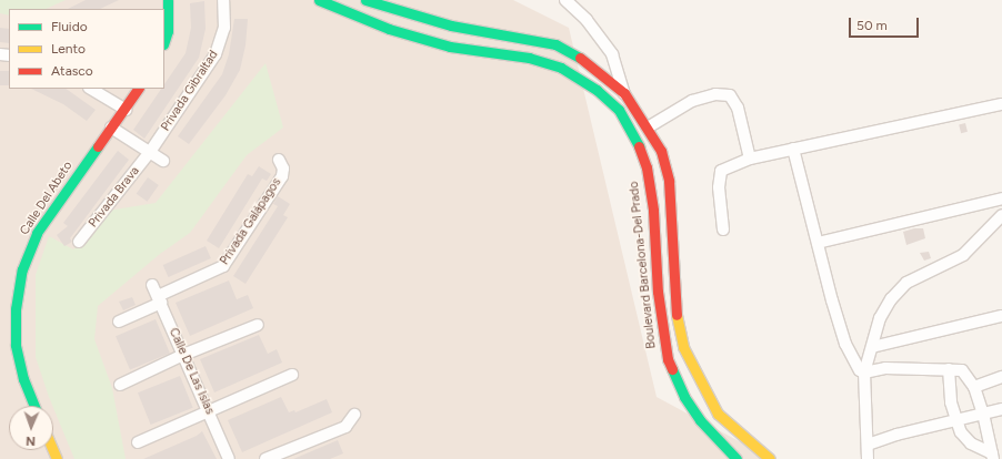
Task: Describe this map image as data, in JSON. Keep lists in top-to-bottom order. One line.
{"streets":{"main road":["Calle Del Abeto","Boulevard Barcelona-Del Prado"],"street":["Privada Gibraltad","Privada Brava","Privada Galápagos","Calle De Las Islas"]},"crossings":[["Privada Gibraltad","Privada Brava"],["Privada Galápagos","Calle De Las Islas"]],"legend":["Fluido","Lento","Atasco"],"scale_bar":"50 m","north":"bottom"}
